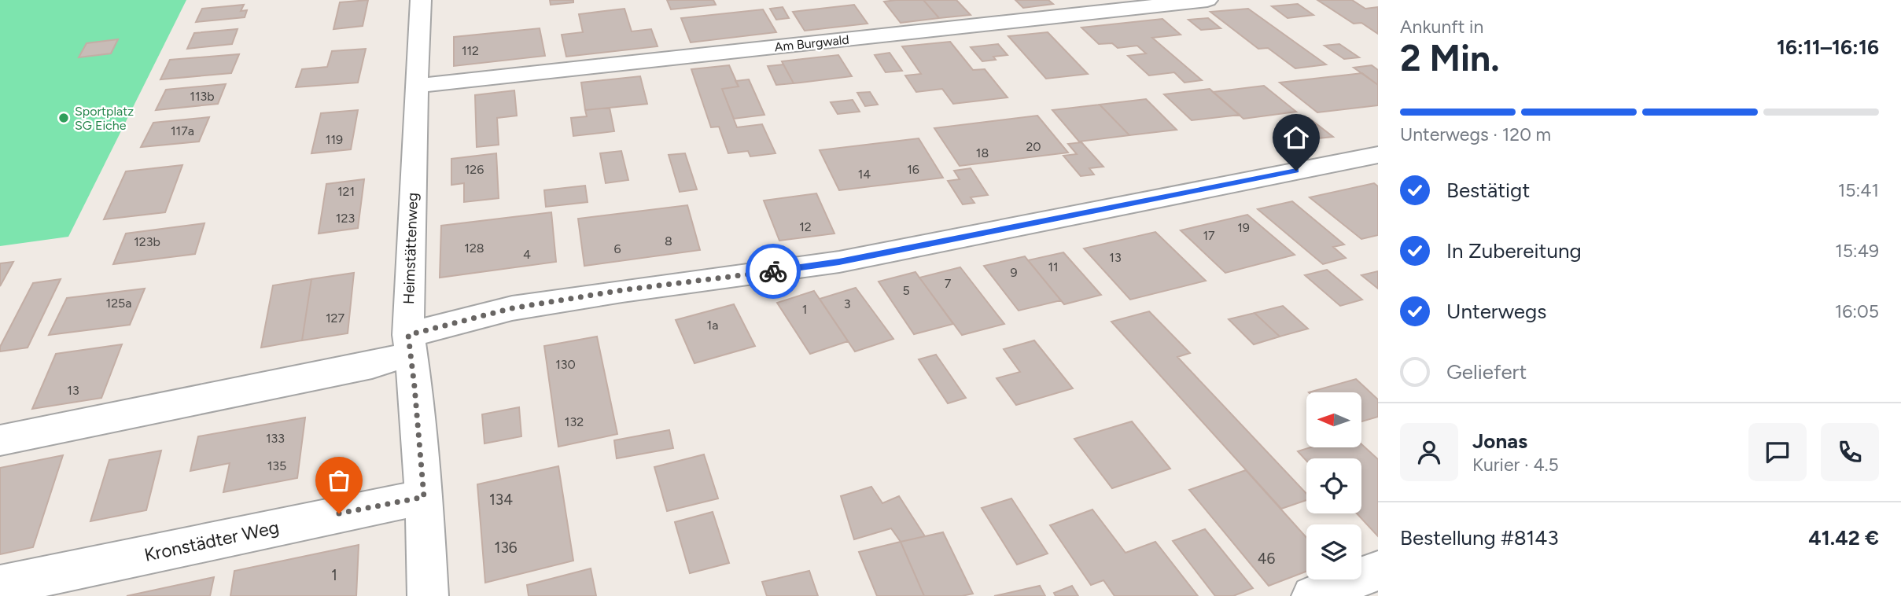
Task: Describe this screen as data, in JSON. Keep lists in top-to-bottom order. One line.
{"streets":{"street":["Am Burgwald","Heimstättenweg","Kronstädter Weg"]},"crossings":[["Am Burgwald","Heimstättenweg"],["Heimstättenweg","Kronstädter Weg"]],"places":["Sportplatz SG Eiche"],"house_numbers":["112","113b","117a","119","20","18","126","16","14","121","123","12","19","17","8","123b","128","6","4","13","11","9","7","5","125a","3","1","127","1a","130","13","132","133","135","134","136","46","1"],"north":"left","page":{"heading":["2 Min.","Ankunft in","16:11–16:16"],"panel":["Jonas","Kurier · 4.5","Bestellung #8143","41.42 €"],"bar":"Unterwegs · 120 m","list":[["Bestätigt","15:41"],["In Zubereitung","15:49"],["Unterwegs","16:05"],"Geliefert"]}}
